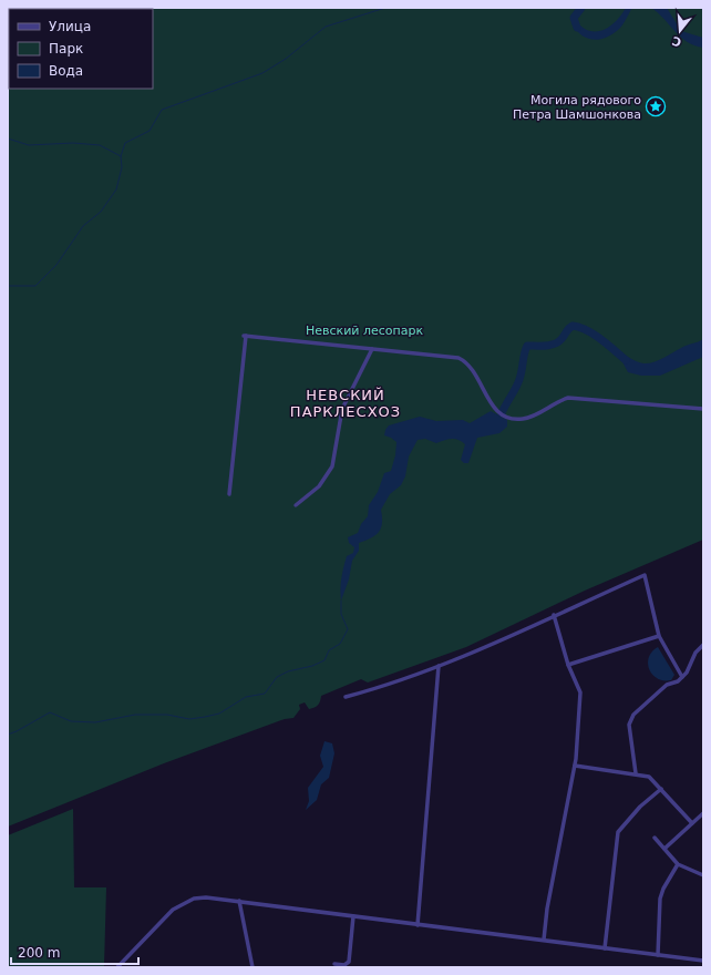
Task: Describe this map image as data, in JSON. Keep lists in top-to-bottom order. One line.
{"districts":["НЕВСКИЙ ПАРКЛЕСХОЗ"],"parks":["Невский лесопарк"],"places":{"place":["Могила рядового Петра Шамшонкова"]},"legend":["Улица","Парк","Вода"],"scale_bar":"200 m","north":"bottom"}
